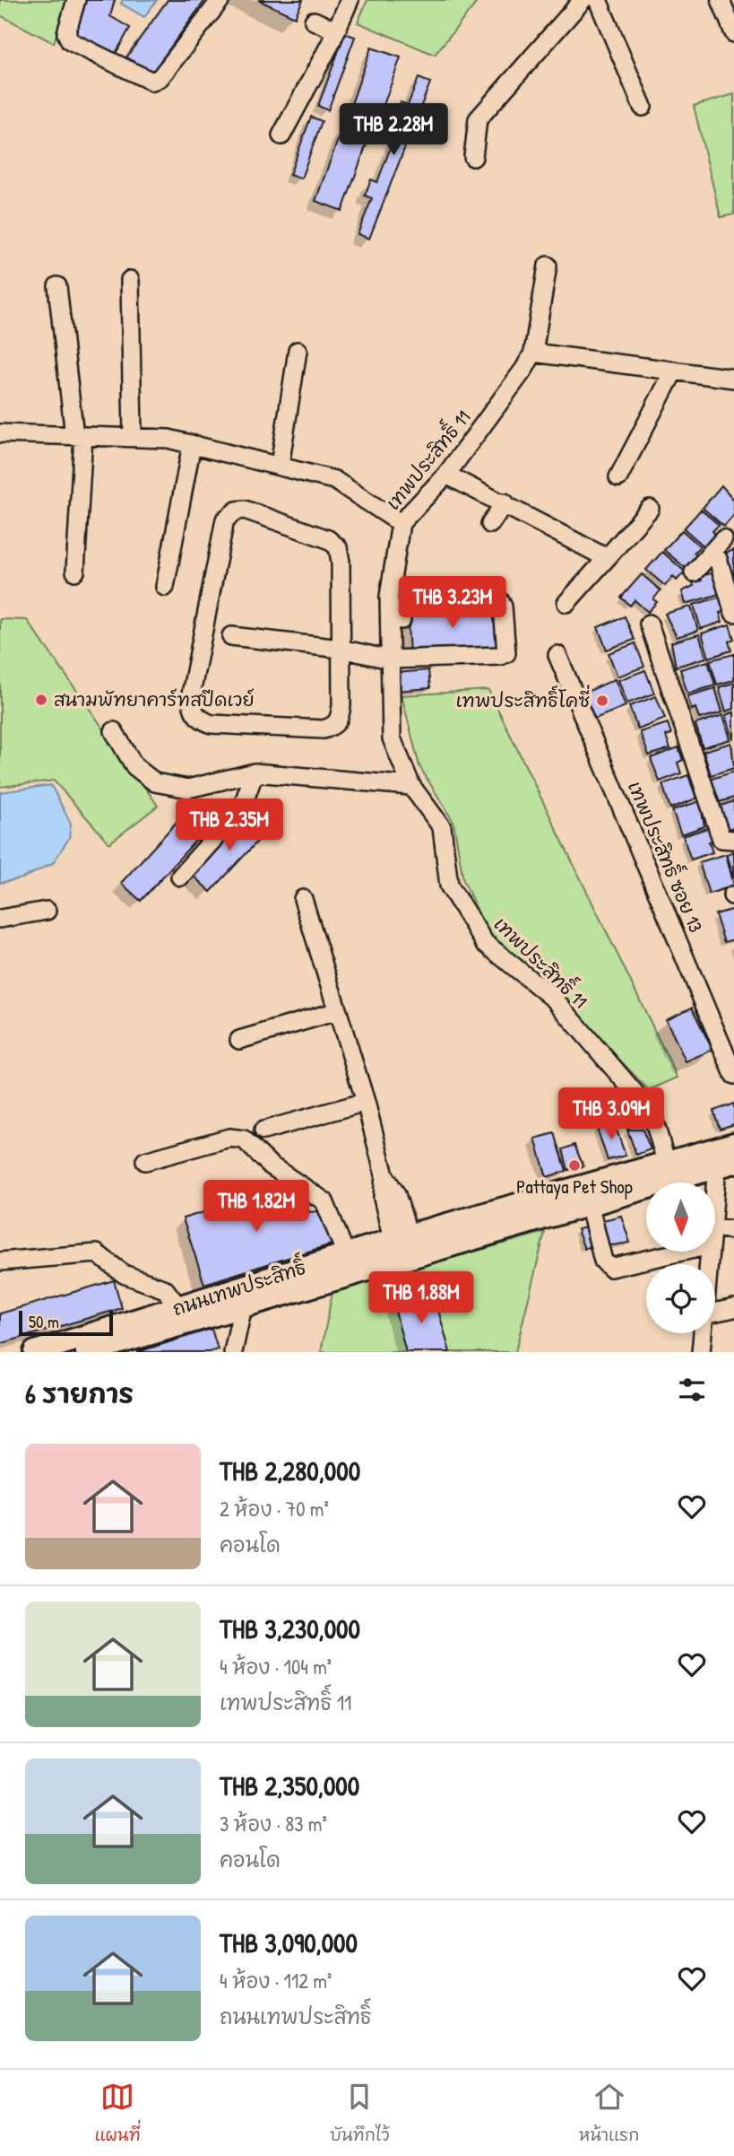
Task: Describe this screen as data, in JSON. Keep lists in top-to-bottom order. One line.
{"streets":{"main road":["ถนนเทพประสิทธิ์"],"street":["เทพประสิทธิ์ 11","เทพประสิทธิ์ ซอย 13"]},"crossings":[["เทพประสิทธิ์ 11","ถนนเทพประสิทธิ์"]],"places":["สนามพัทยาคาร์ทสปีดเวย์","เทพประสิทธิ์โคซี่","Pattaya Pet Shop"],"scale_bar":"50 m","north":"bottom","page":{"price":["THB 2.28M","THB 3.23M","THB 2.35M","THB 3.09M","THB 1.82M","THB 1.88M"],"scale":"50 m","heading":"6 รายการ","list":[{"name":"THB 2,280,000","note":"2 ห้อง · 70 m² · คอนโด"},{"name":"THB 3,230,000","note":"4 ห้อง · 104 m² · เทพประสิทธิ์ 11"},{"name":"THB 2,350,000","note":"3 ห้อง · 83 m² · คอนโด"},{"name":"THB 3,090,000","note":"4 ห้อง · 112 m² · ถนนเทพประสิทธิ์"}],"tabs":["แผนที่","บันทึกไว้","หน้าแรก"]}}
